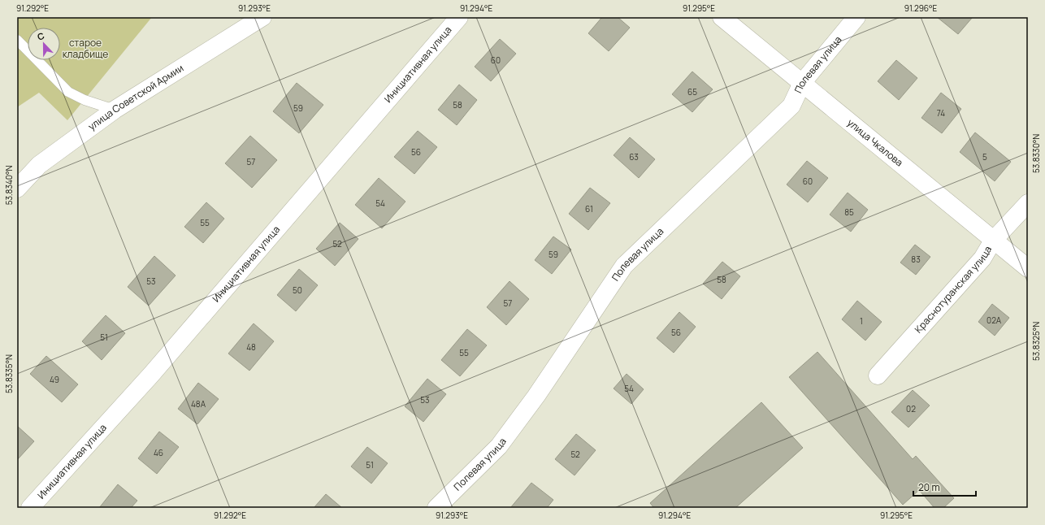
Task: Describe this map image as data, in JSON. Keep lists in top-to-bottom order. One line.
{"streets":{"street":["Инициативная улица","Полевая улица","улица Советской Армии","улица Чкалова","Краснотуранская улица"]},"crossings":[["Полевая улица","улица Чкалова"],["улица Чкалова","Краснотуранская улица"]],"parks":["старое кладбище"],"house_numbers":["60","65","58","59","74","56","63","5","57","60","54","61","85","55","52","59","83","58","53","50","57","02А","1","56","51","48","55","49","54","53","48А","02","46","52","51"],"scale_bar":"20 m","north":"top","coordinates":["91.292°E","91.293°E","91.294°E","91.295°E","91.296°E","53.8330°N","53.8340°N","53.8325°N","53.8335°N"]}
